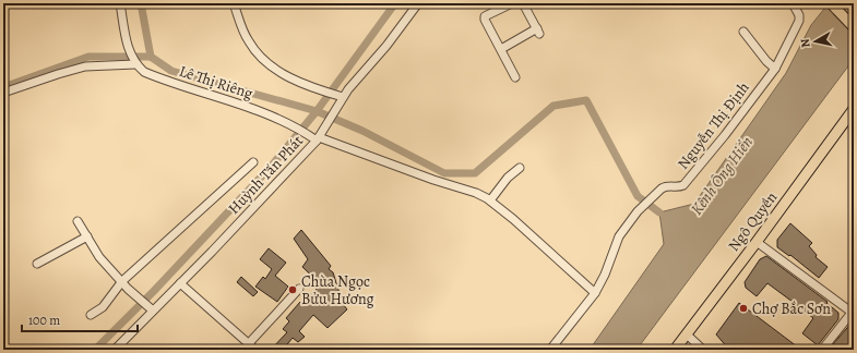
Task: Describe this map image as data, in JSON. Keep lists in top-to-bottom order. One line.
{"streets":{"main road":["Ngô Quyền"],"street":["Lê Thị Riêng","Nguyễn Thị Định","Huỳnh Tấn Phát"]},"crossings":[["Lê Thị Riêng","Nguyễn Thị Định"],["Lê Thị Riêng","Huỳnh Tấn Phát"]],"water":["Kênh Ông Hiển"],"places":["Chùa Ngọc Bửu Hương","Chợ Bắc Sơn"],"scale_bar":"100 m","north":"left"}
